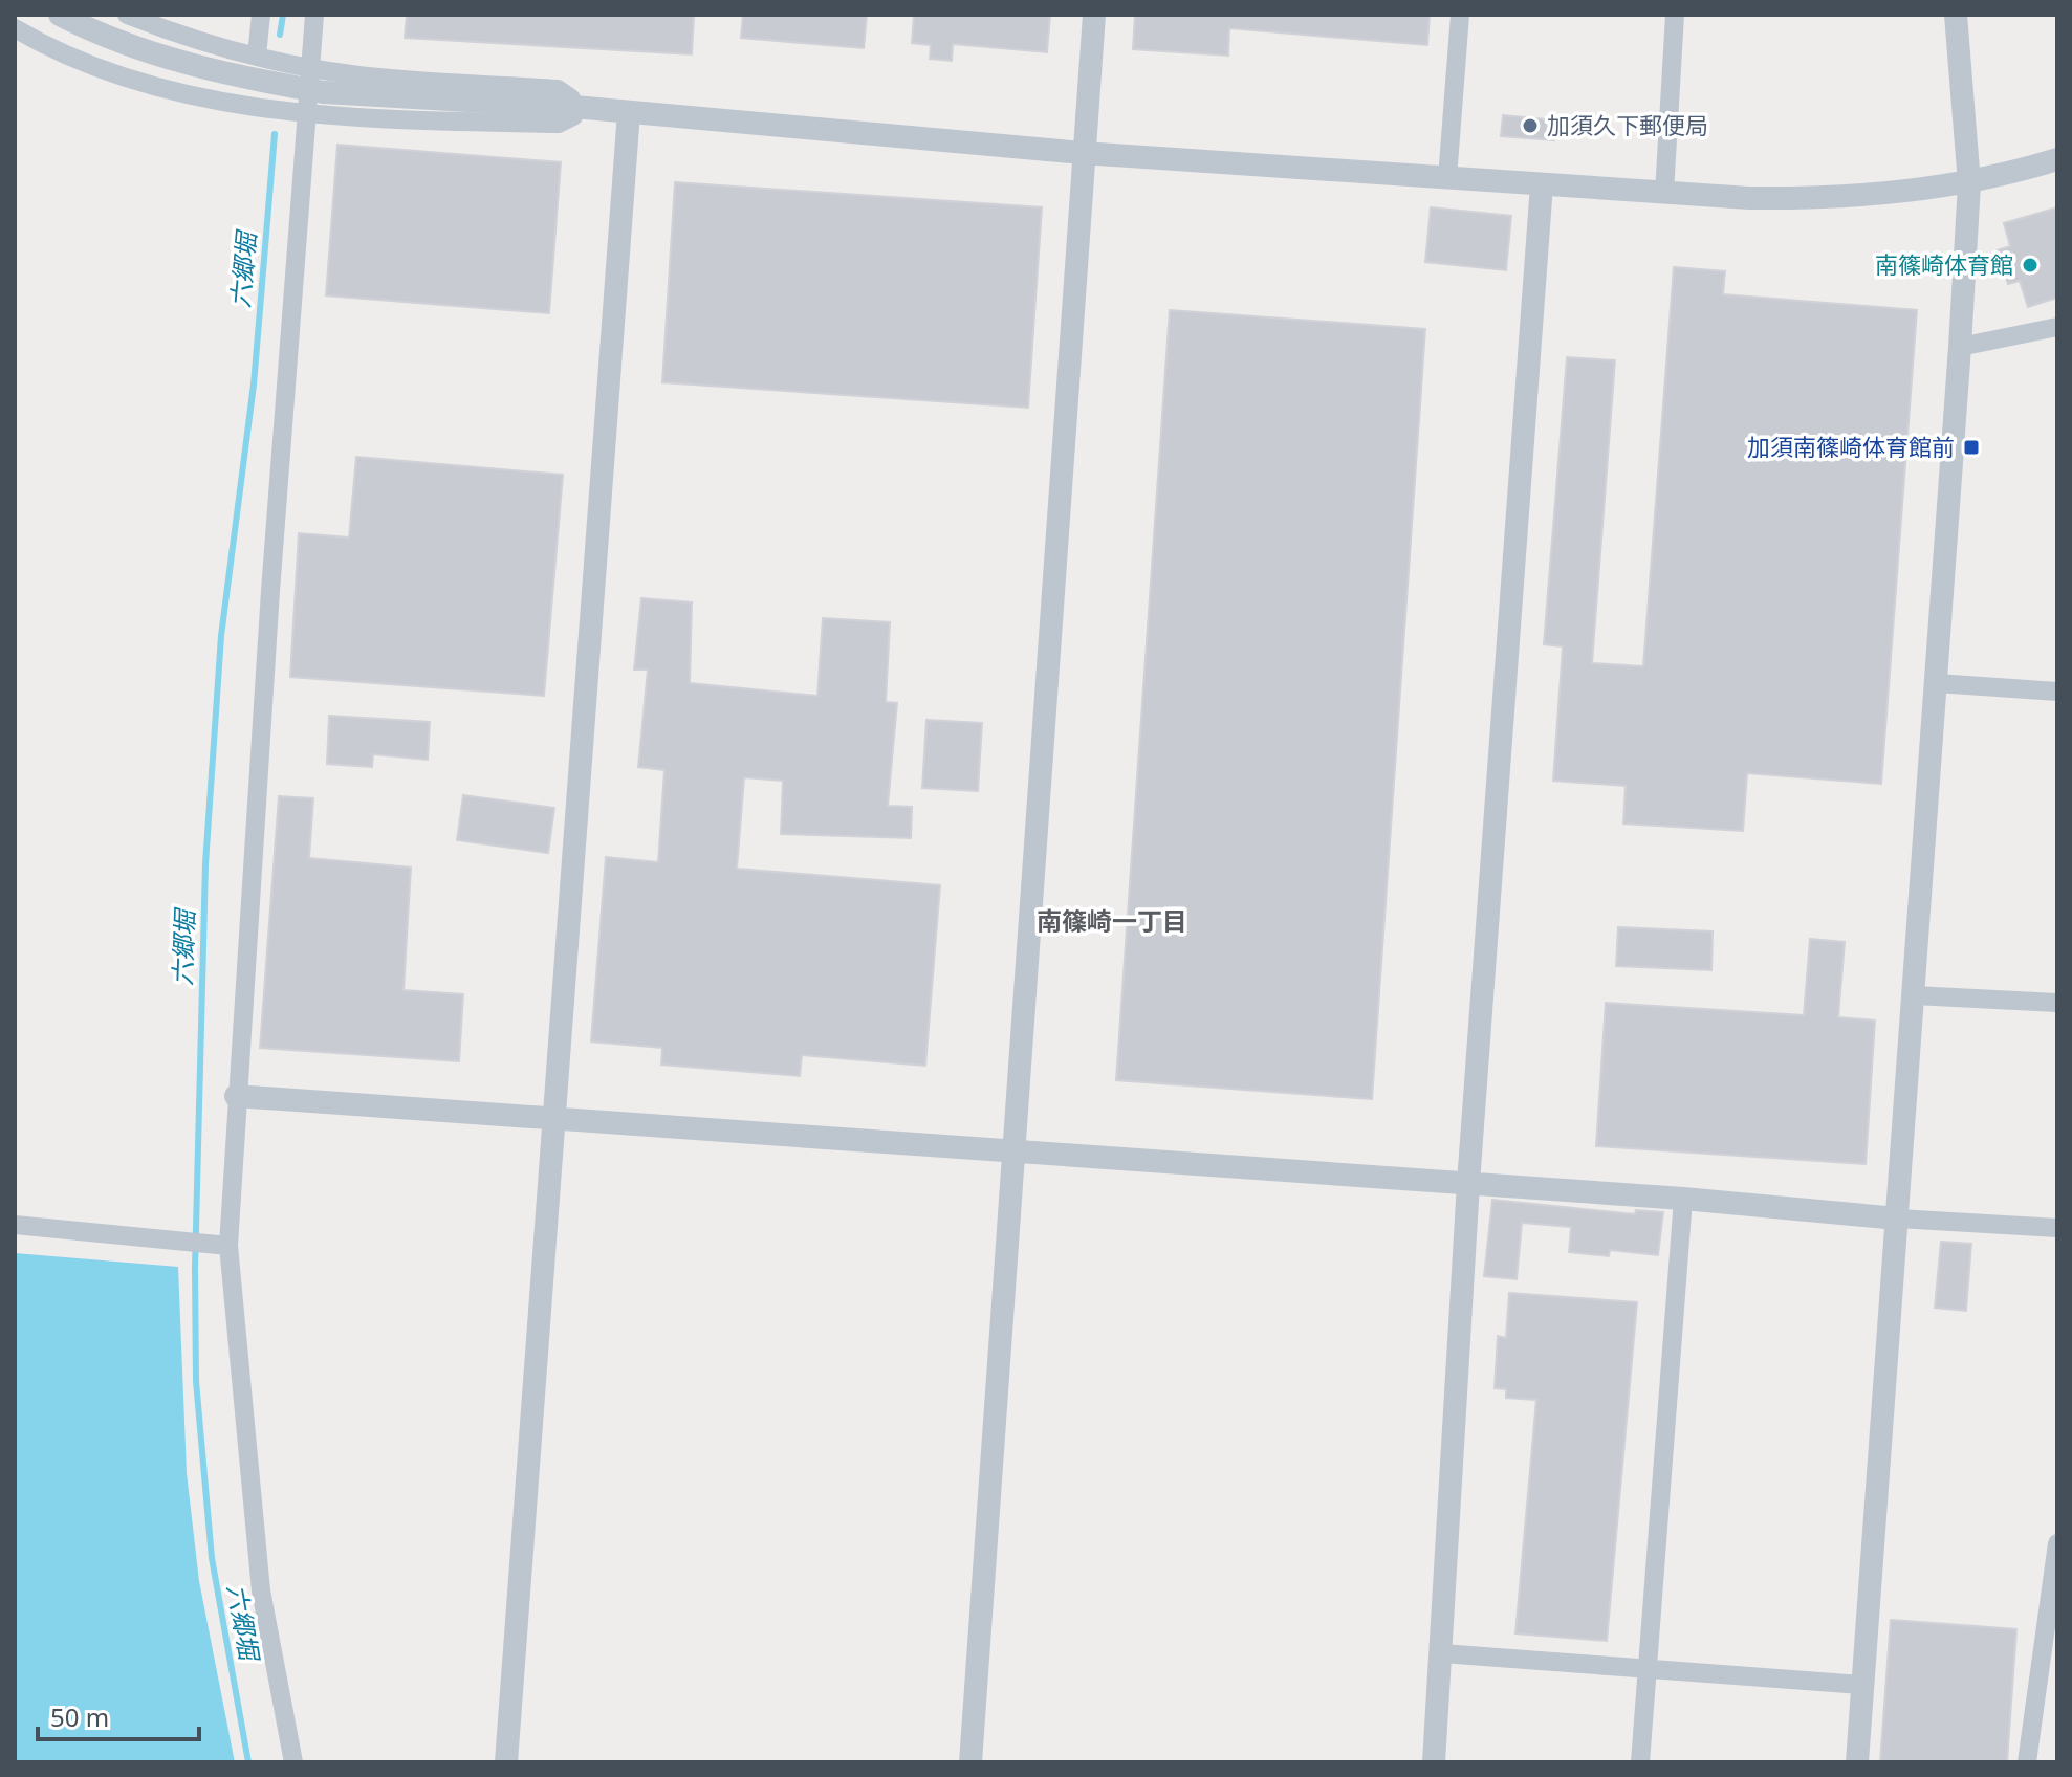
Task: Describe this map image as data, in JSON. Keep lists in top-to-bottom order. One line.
{"districts":["南篠崎一丁目"],"water":["六郷堀"],"places":{"other":["加須久下郵便局","南篠崎体育館"],"transit":["加須南篠崎体育館前"]},"scale_bar":"50 m"}
